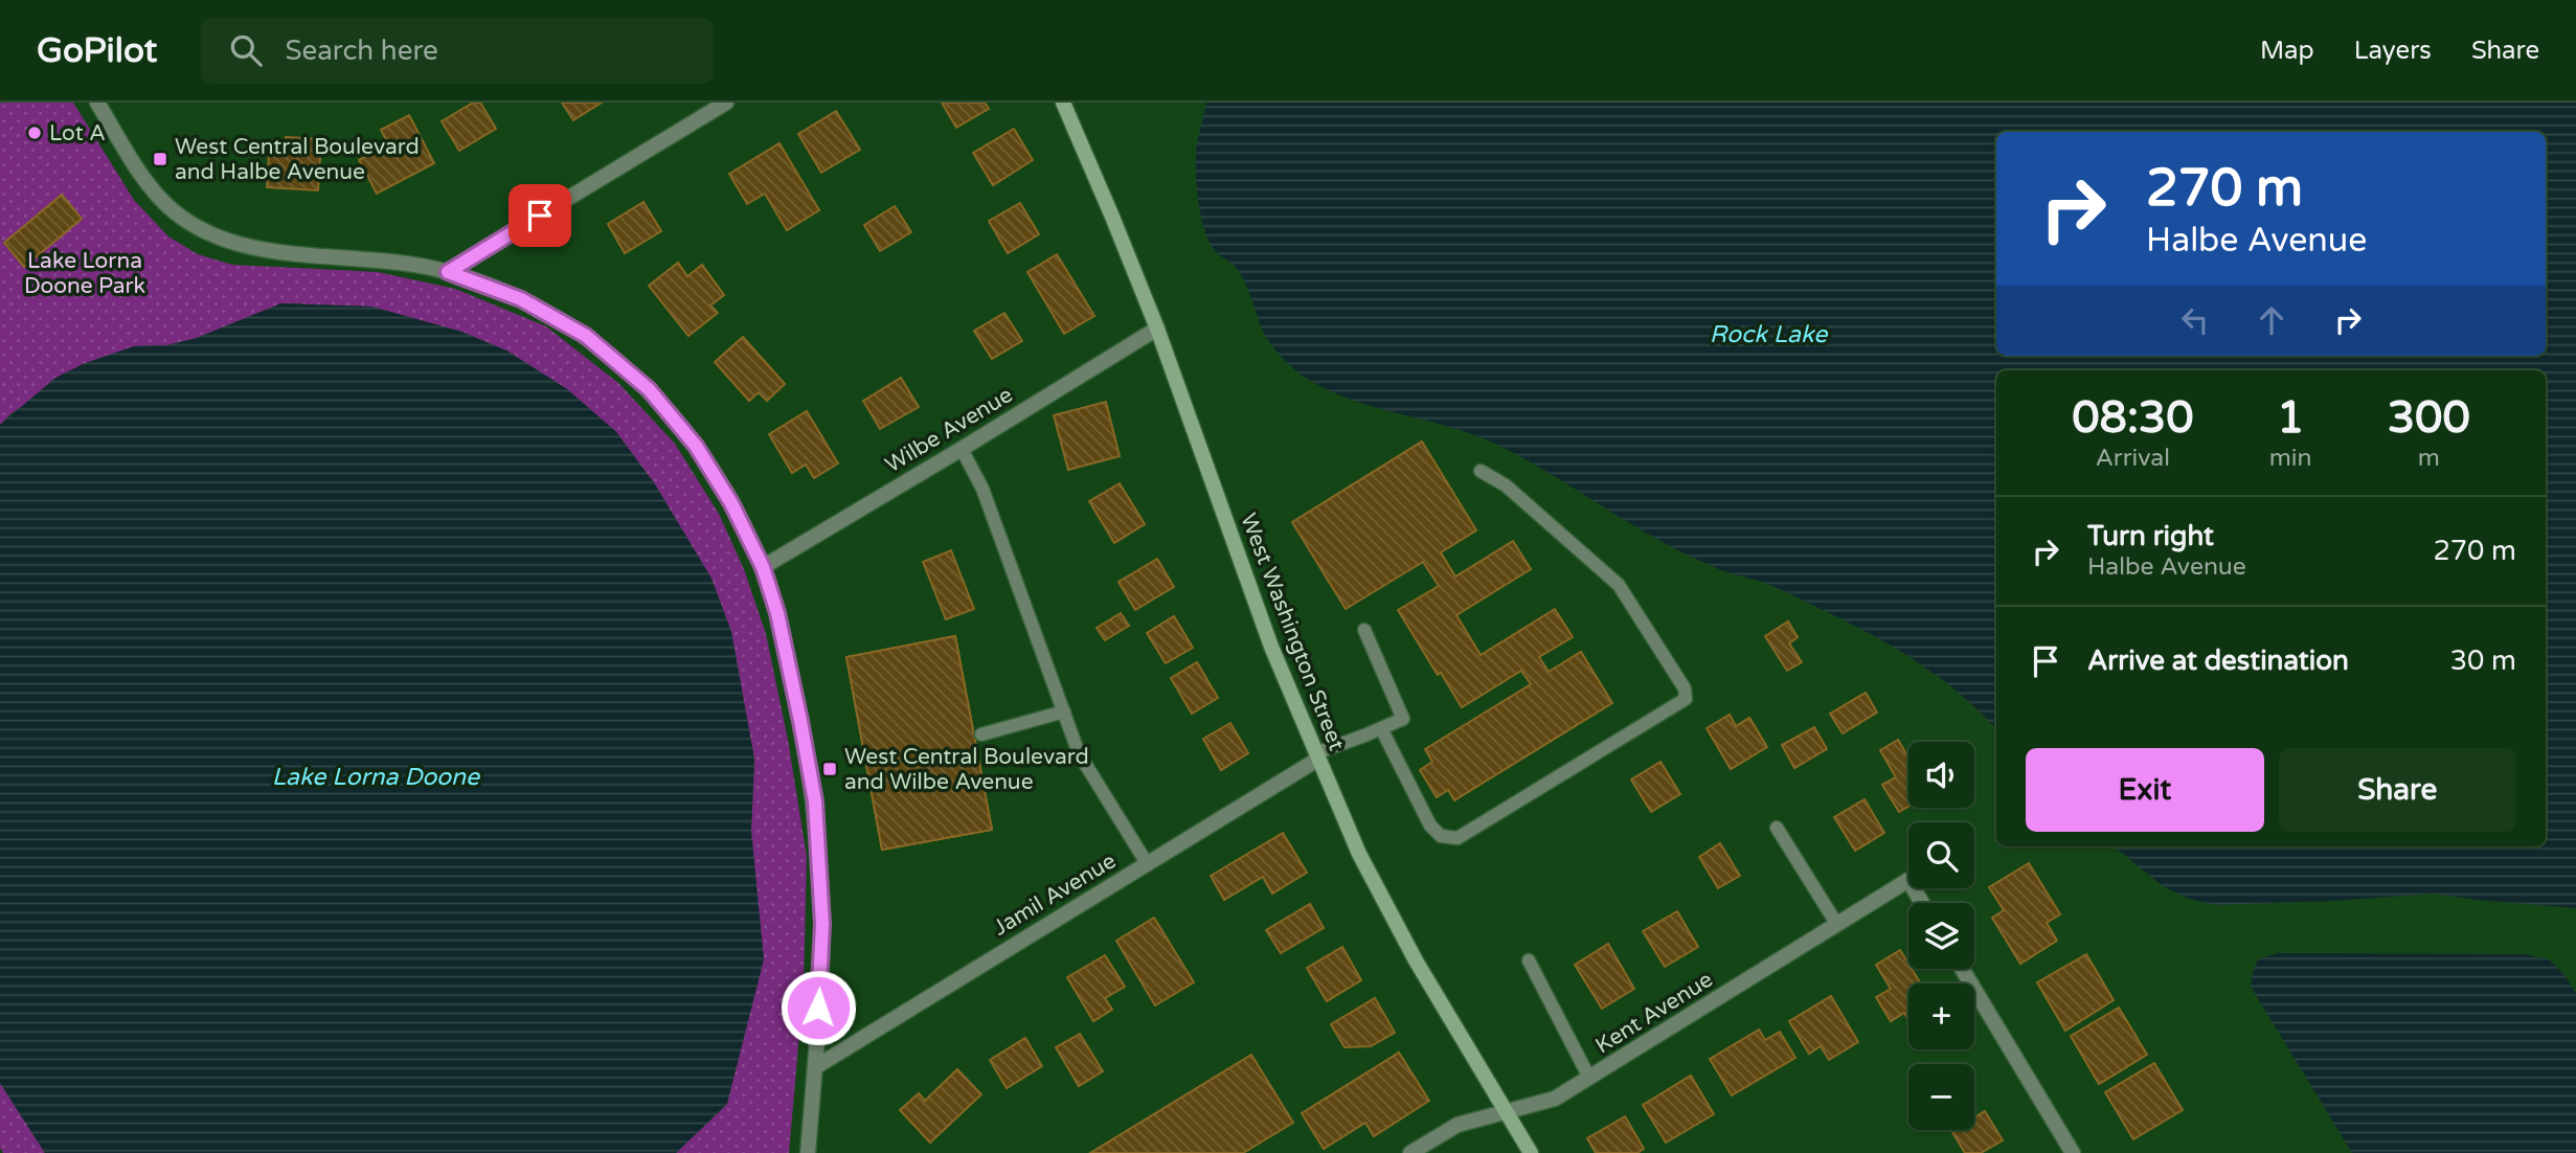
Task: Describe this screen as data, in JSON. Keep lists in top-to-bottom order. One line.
{"streets":{"main road":["West Washington Street"],"street":["Wilbe Avenue","Jamil Avenue","Kent Avenue"]},"crossings":[["Wilbe Avenue","West Washington Street"],["West Washington Street","Jamil Avenue"],["West Washington Street","Kent Avenue"]],"water":["Rock Lake","Lake Lorna Doone"],"parks":["Lake Lorna Doone Park"],"places":{"other":["Lot A"],"transit":["West Central Boulevard and Halbe Avenue","West Central Boulevard and Wilbe Avenue"]},"page":{"header":"GoPilot","search":"Search here","nav":["Map","Layers","Share"],"turn":["270 m","Halbe Avenue"],"eta":["08:30","Arrival","1","min","300","m"],"list":[{"name":"Turn right","note":"Halbe Avenue","value":"270 m"},{"name":"Arrive at destination","value":"30 m"}],"buttons":["Exit","Share"],"map_buttons":["+","−"]}}
